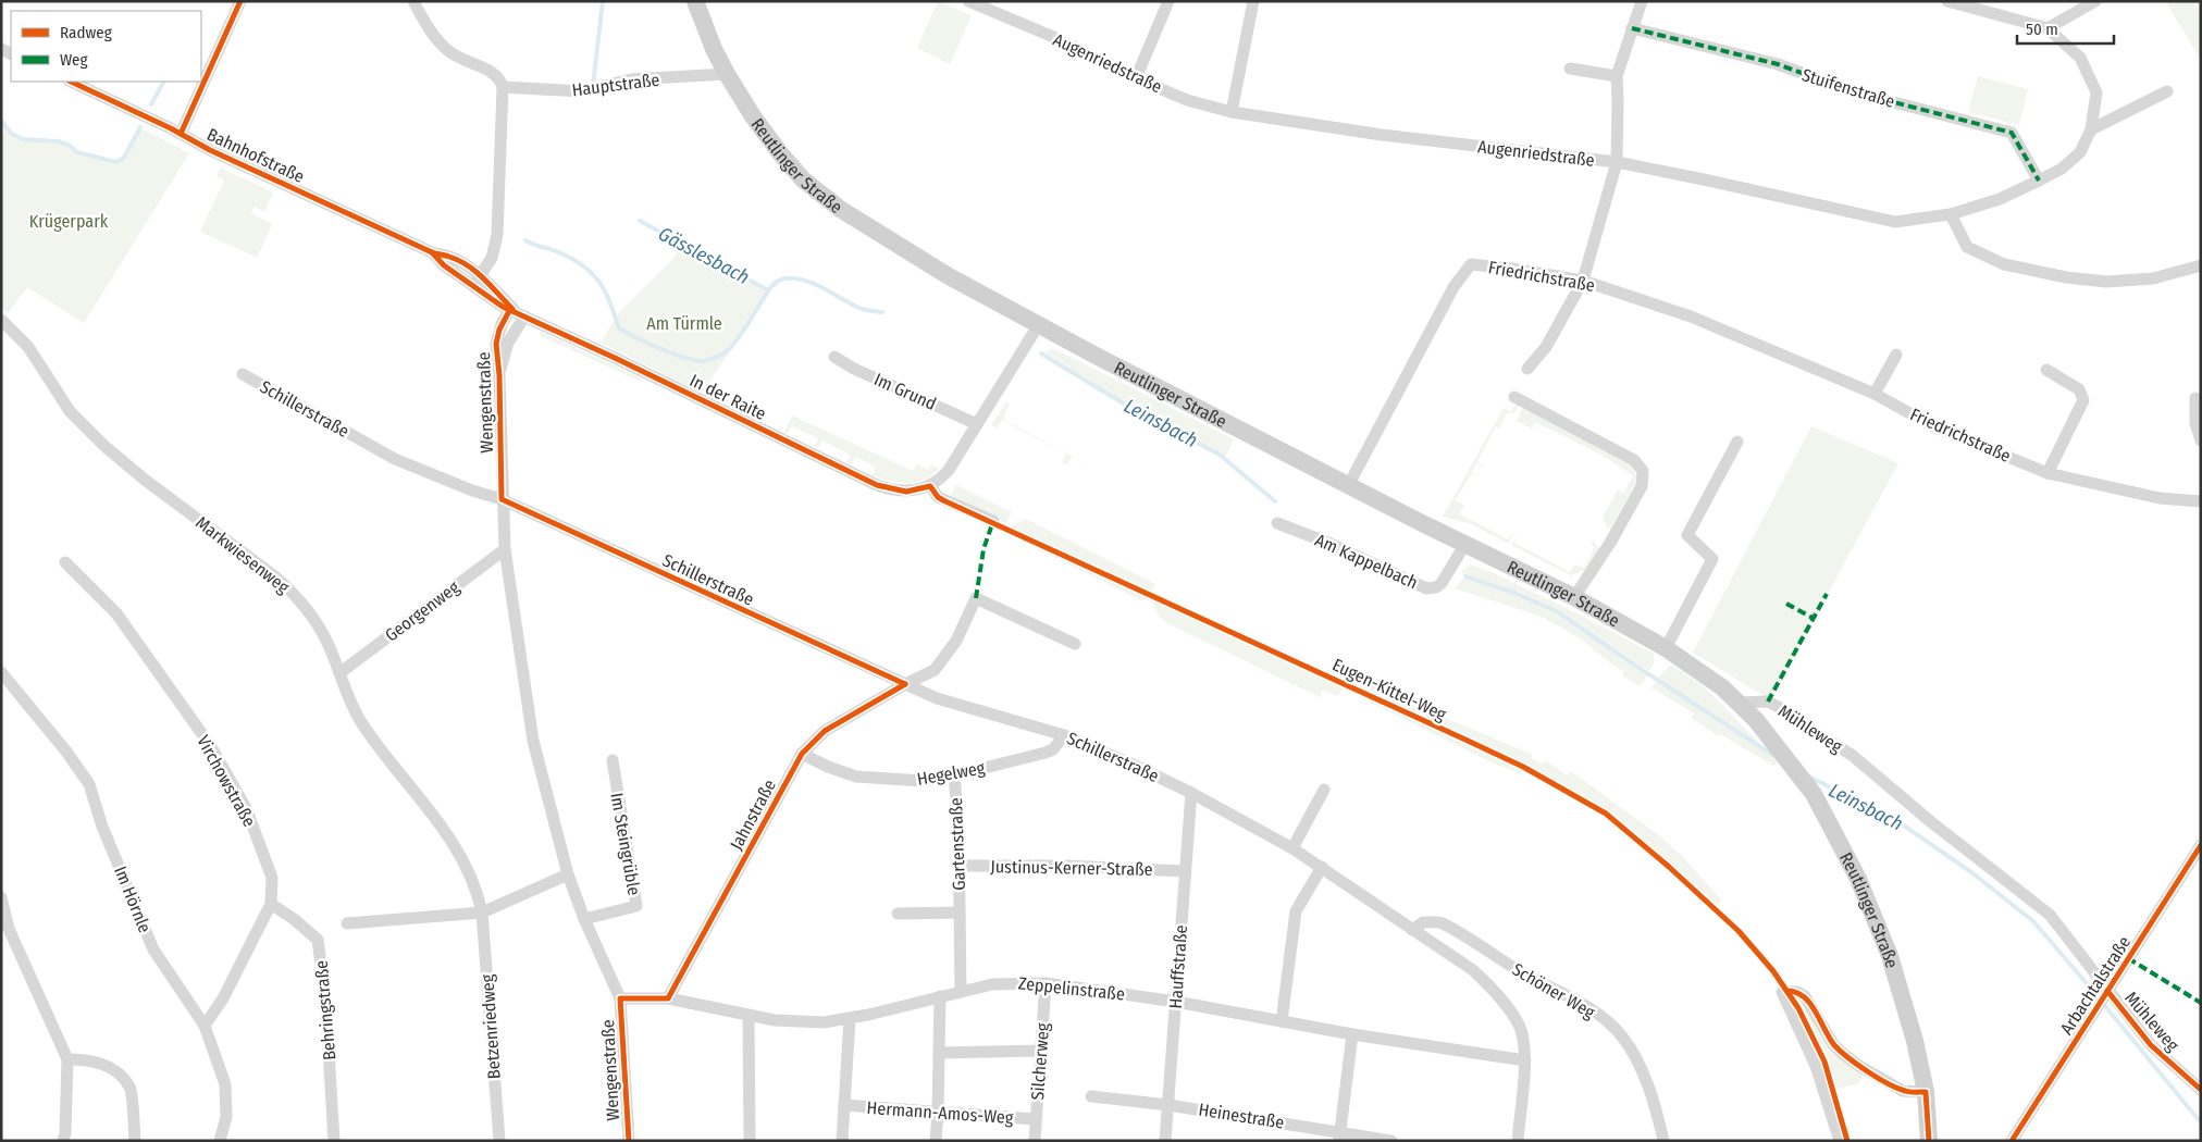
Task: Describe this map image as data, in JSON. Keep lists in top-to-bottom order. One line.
{"streets":{"main road":["Reutlinger Straße"],"street":["Augenriedstraße","Hauptstraße","Stuifenstraße","Bahnhofstraße","Friedrichstraße","Im Grund","In der Raite","Wengenstraße","Schillerstraße","Markwiesenweg","Am Kappelbach","Georgenweg","Mühleweg","Hegelweg","Virchowstraße","Jahnstraße","Im Steingrüble","Gartenstraße","Justinus-Kerner-Straße","Im Hörnle","Hauffstraße","Arbachtalstraße","Zeppelinstraße","Schöner Weg","Behringstraße","Betzenriedweg","Silcherweg","Hermann-Amos-Weg","Heinestraße"],"cycle path":["Eugen-Kittel-Weg"]},"crossings":[["Augenriedstraße","Stuifenstraße"],["Hauptstraße","Reutlinger Straße"],["Bahnhofstraße","In der Raite"],["Bahnhofstraße","Wengenstraße"],["Reutlinger Straße","Friedrichstraße"],["Reutlinger Straße","Am Kappelbach"],["Reutlinger Straße","Mühleweg"],["In der Raite","Wengenstraße"],["Wengenstraße","Schillerstraße"],["Wengenstraße","Georgenweg"],["Wengenstraße","Im Steingrüble"],["Wengenstraße","Zeppelinstraße"],["Schillerstraße","Hegelweg"],["Schillerstraße","Jahnstraße"],["Schillerstraße","Hauffstraße"],["Schillerstraße","Zeppelinstraße"],["Schillerstraße","Schöner Weg"],["Markwiesenweg","Georgenweg"],["Markwiesenweg","Betzenriedweg"],["Mühleweg","Arbachtalstraße"],["Hegelweg","Jahnstraße"],["Hegelweg","Gartenstraße"],["Virchowstraße","Im Hörnle"],["Virchowstraße","Behringstraße"],["Jahnstraße","Zeppelinstraße"],["Gartenstraße","Justinus-Kerner-Straße"],["Gartenstraße","Zeppelinstraße"],["Justinus-Kerner-Straße","Hauffstraße"],["Hauffstraße","Zeppelinstraße"],["Hauffstraße","Heinestraße"],["Zeppelinstraße","Silcherweg"],["Silcherweg","Hermann-Amos-Weg"]],"water":["Gässlesbach","Leinsbach"],"parks":["Krügerpark","Am Türmle"],"legend":["Radweg","Weg"],"scale_bar":"50 m"}
